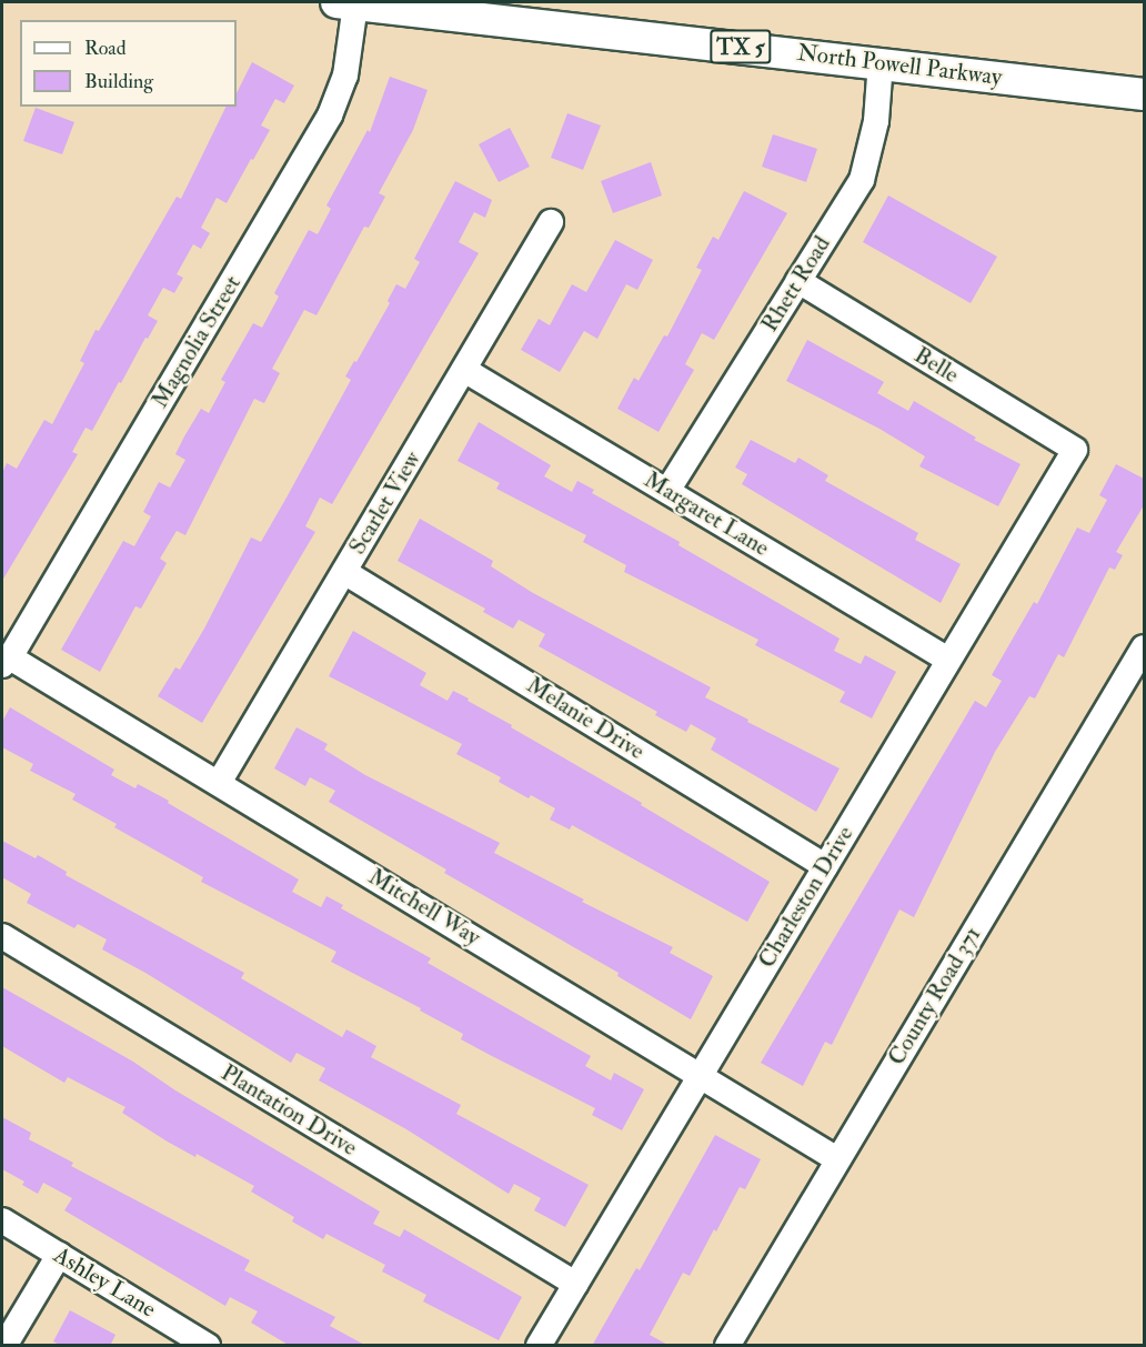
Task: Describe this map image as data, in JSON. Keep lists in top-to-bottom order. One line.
{"streets":{"main road":["TX 5","North Powell Parkway"],"street":["Rhett Road","Magnolia Street","Belle","Scarlet View","Margaret Lane","Melanie Drive","Charleston Drive","Mitchell Way","County Road 371","Plantation Drive","Ashley Lane"]},"crossings":[["North Powell Parkway","Rhett Road"],["North Powell Parkway","Magnolia Street"],["Rhett Road","Belle"],["Rhett Road","Margaret Lane"],["Magnolia Street","Mitchell Way"],["Belle","Charleston Drive"],["Scarlet View","Margaret Lane"],["Scarlet View","Melanie Drive"],["Scarlet View","Mitchell Way"],["Margaret Lane","Charleston Drive"],["Melanie Drive","Charleston Drive"],["Charleston Drive","Mitchell Way"],["Charleston Drive","Plantation Drive"],["Mitchell Way","County Road 371"]],"legend":["Road","Building"]}
